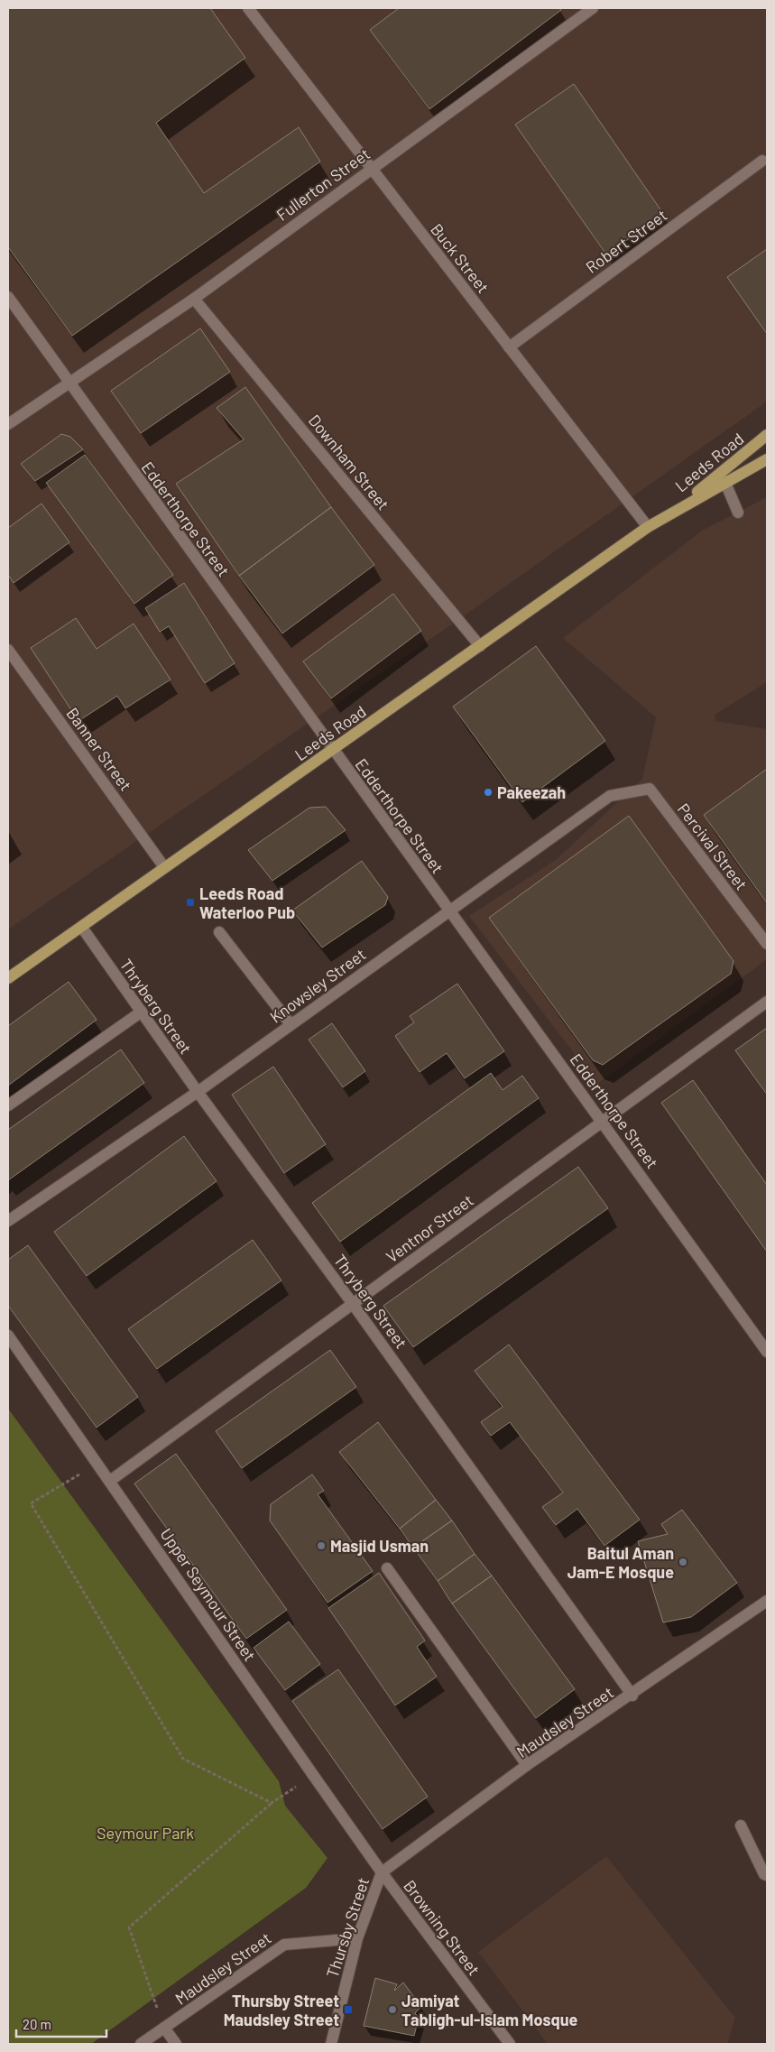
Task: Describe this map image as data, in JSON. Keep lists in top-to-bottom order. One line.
{"streets":{"main road":["Leeds Road"],"street":["Fullerton Street","Robert Street","Buck Street","Downham Street","Edderthorpe Street","Banner Street","Percival Street","Knowsley Street","Thryberg Street","Ventnor Street","Upper Seymour Street","Maudsley Street","Thursby Street","Browning Street"]},"crossings":[["Fullerton Street","Buck Street"],["Fullerton Street","Downham Street"],["Fullerton Street","Edderthorpe Street"],["Robert Street","Buck Street"],["Buck Street","Leeds Road"],["Downham Street","Leeds Road"],["Leeds Road","Edderthorpe Street"],["Leeds Road","Banner Street"],["Leeds Road","Thryberg Street"],["Edderthorpe Street","Knowsley Street"],["Edderthorpe Street","Ventnor Street"],["Percival Street","Knowsley Street"],["Knowsley Street","Thryberg Street"],["Thryberg Street","Ventnor Street"],["Thryberg Street","Maudsley Street"],["Ventnor Street","Upper Seymour Street"],["Upper Seymour Street","Maudsley Street"],["Upper Seymour Street","Thursby Street"],["Upper Seymour Street","Browning Street"],["Maudsley Street","Thursby Street"],["Maudsley Street","Browning Street"],["Thursby Street","Browning Street"]],"parks":["Seymour Park"],"places":{"other":["Pakeezah","Masjid Usman","Baitul Aman Jam-E Mosque","Jamiyat Tabligh-ul-Islam Mosque"],"transit":["Leeds Road Waterloo Pub","Thursby Street Maudsley Street"]},"scale_bar":"20 m"}
